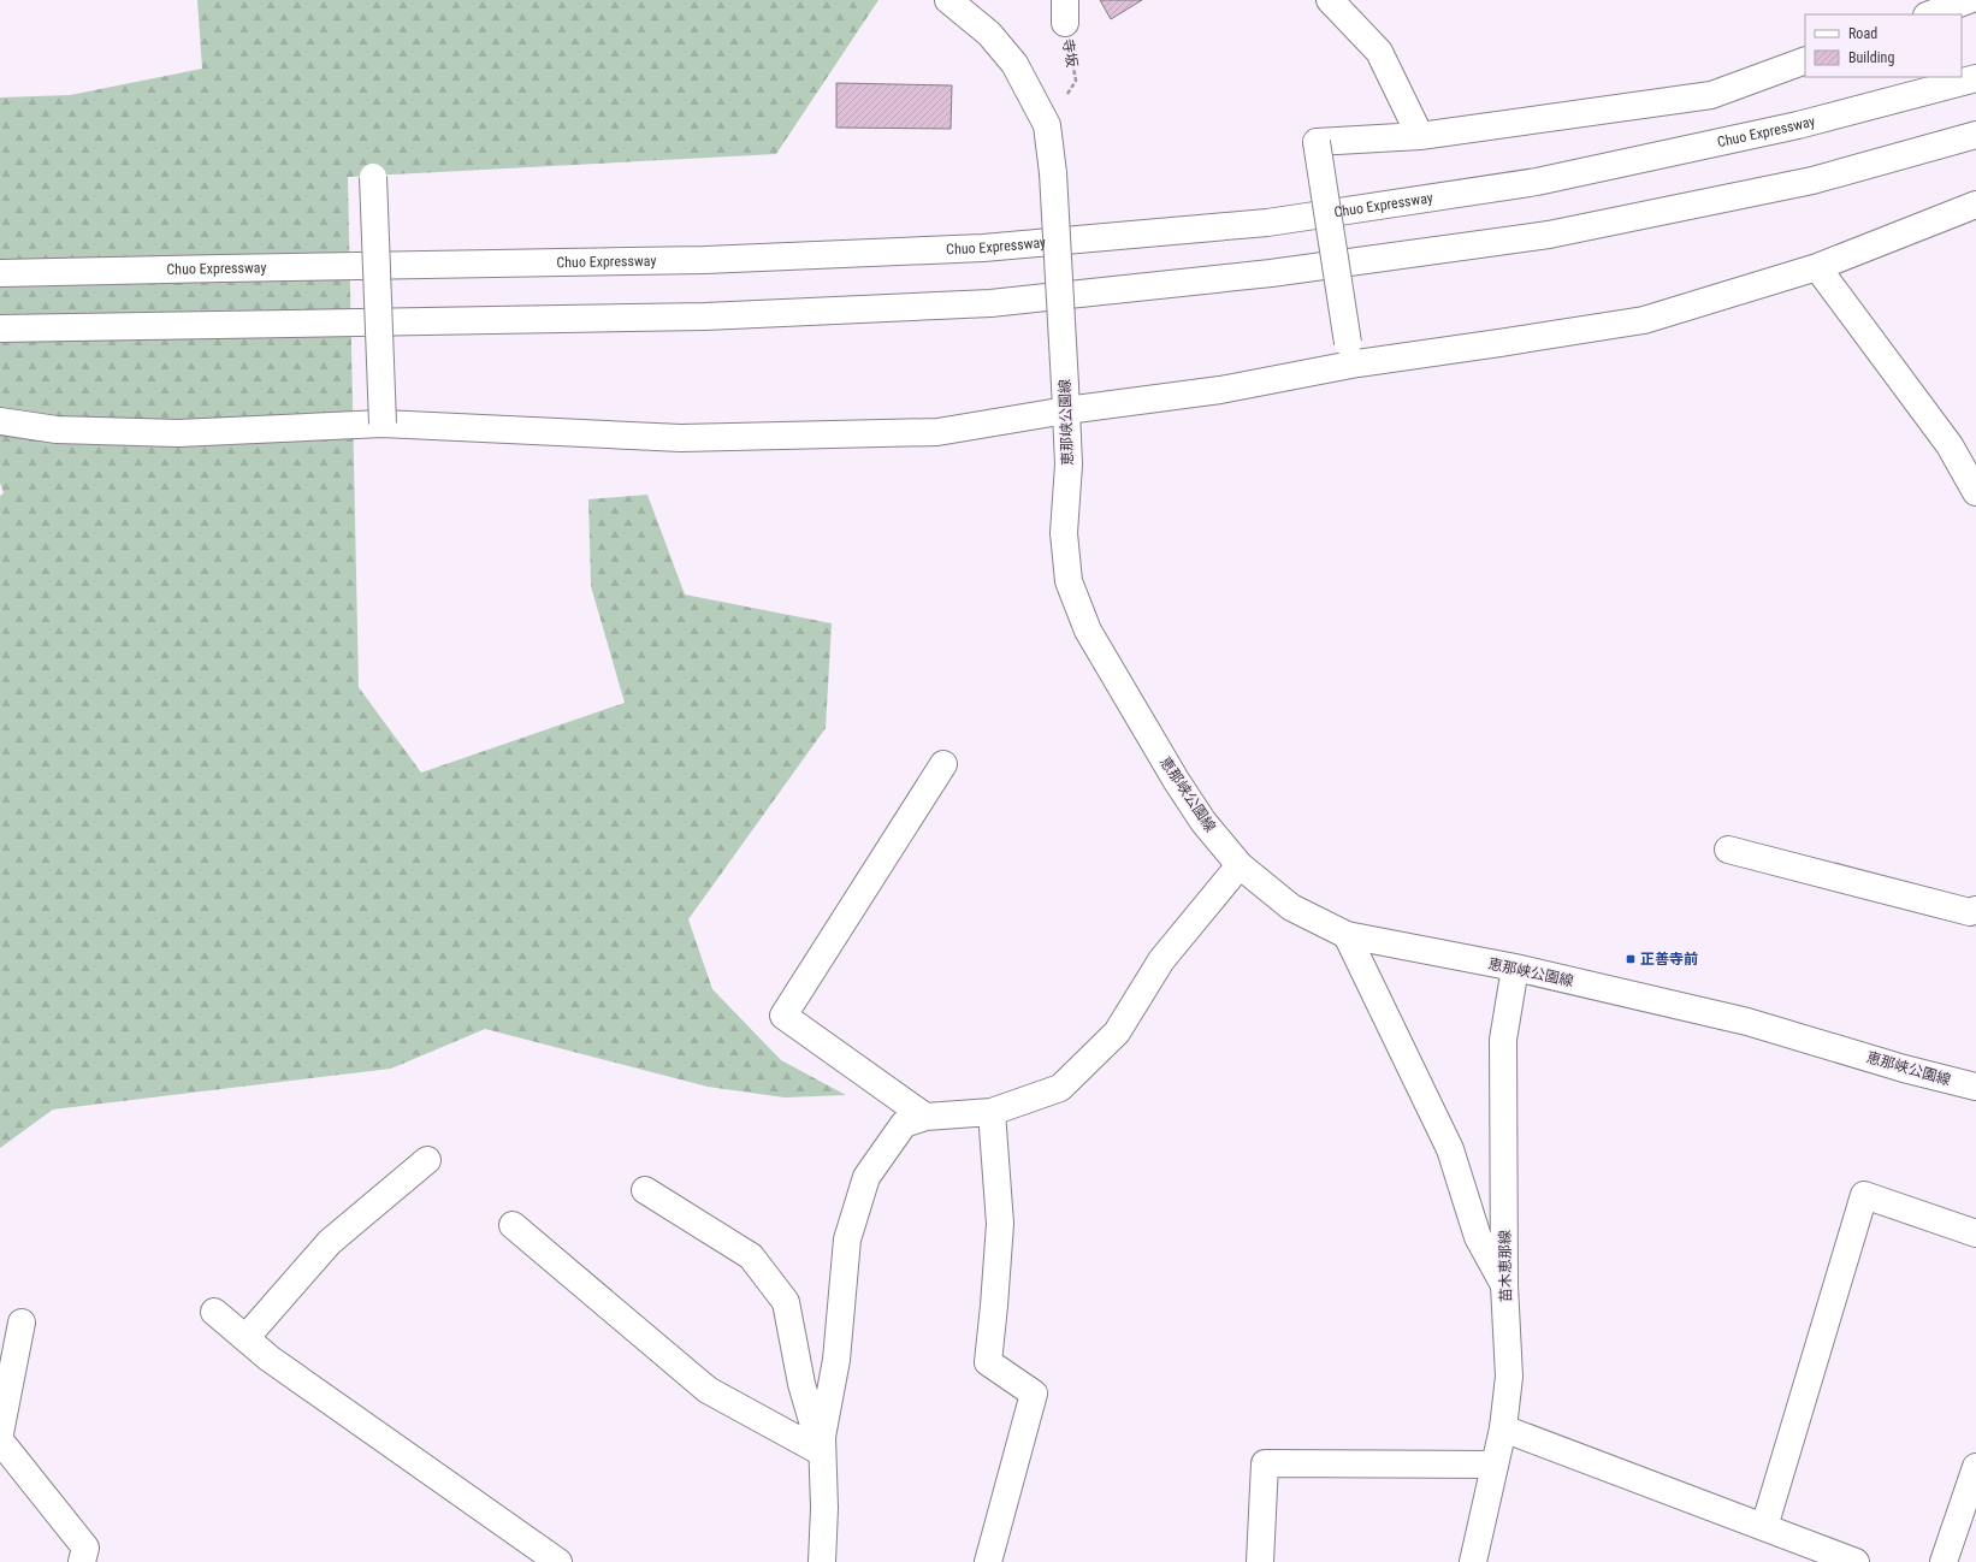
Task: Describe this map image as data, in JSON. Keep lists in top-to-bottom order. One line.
{"streets":{"main road":["Chuo Expressway","恵那峡公園線","苗木恵那線"],"path":["寺坂"]},"crossings":[["寺坂","恵那峡公園線"],["恵那峡公園線","苗木恵那線"]],"places":{"transit":["正善寺前"]},"legend":["Road","Building"]}
